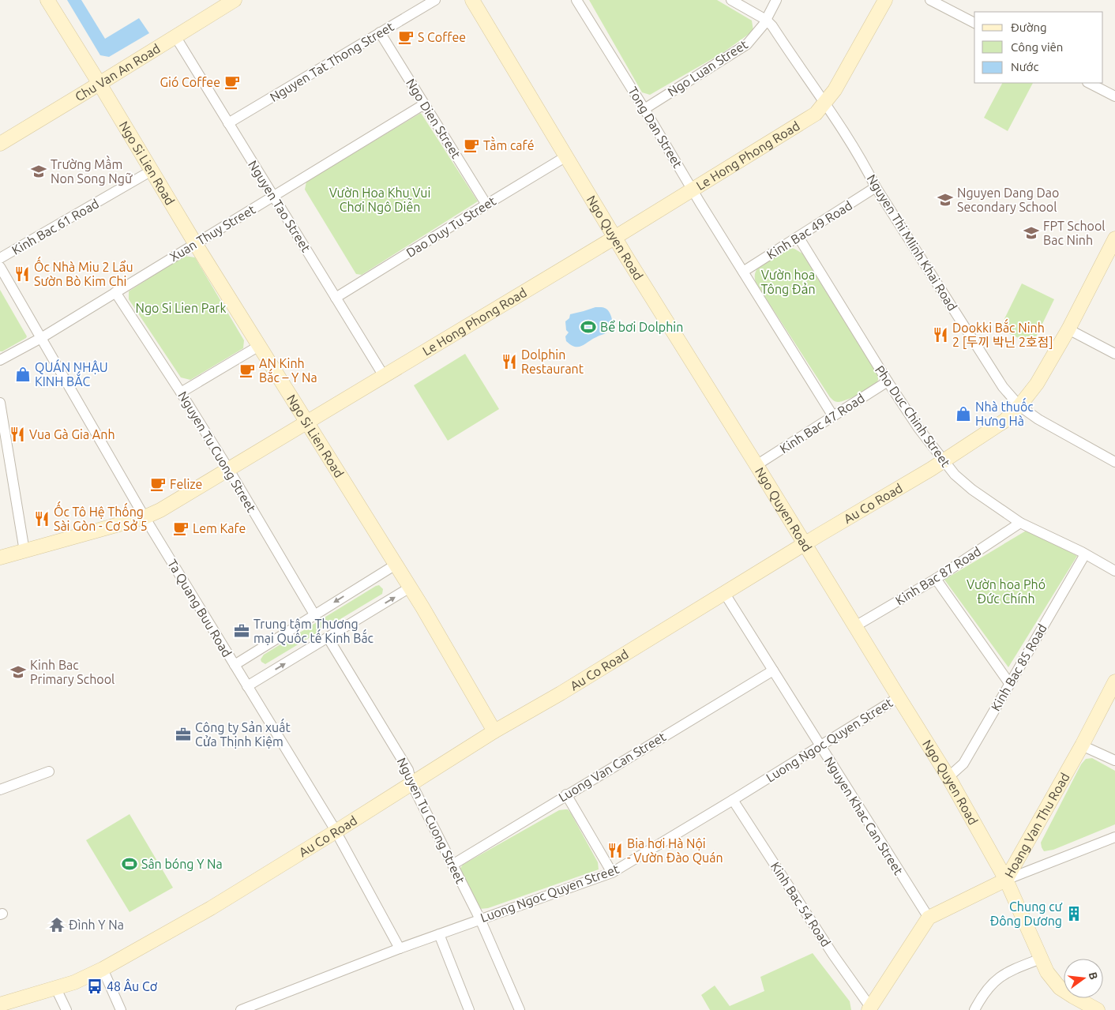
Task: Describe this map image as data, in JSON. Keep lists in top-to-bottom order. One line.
{"streets":{"street":["Nguyen Tat Thong Street","Ngo Luan Street","Chu Van An Road","Ngo Dien Street","Tong Dan Street","Le Hong Phong Road","Ngo Si Lien Road","Nguyen Tao Street","Kinh Bac 61 Road","Dao Duy Tu Street","Kinh Bac 49 Road","Xuan Thuy Street","Ngo Quyen Road","Nguyen Thi MIinh Khai Road","Pho Duc Chinh Street","Kinh Bac 47 Road","Nguyen Tu Cuong Street","Au Co Road","Kinh Bac 87 Road","Ta Quang Buu Road","Kinh Bac 85 Road","Luong Ngoc Quyen Street","Luong Van Can Street","Nguyen Khac Can Street","Hoang Van Thu Road","Kinh Bac 54 Road"]},"crossings":[["Nguyen Tat Thong Street","Ngo Dien Street"],["Nguyen Tat Thong Street","Nguyen Tao Street"],["Ngo Luan Street","Tong Dan Street"],["Ngo Luan Street","Nguyen Thi MIinh Khai Road"],["Chu Van An Road","Ngo Si Lien Road"],["Chu Van An Road","Nguyen Tao Street"],["Ngo Dien Street","Dao Duy Tu Street"],["Ngo Dien Street","Xuan Thuy Street"],["Tong Dan Street","Le Hong Phong Road"],["Tong Dan Street","Kinh Bac 49 Road"],["Tong Dan Street","Kinh Bac 47 Road"],["Le Hong Phong Road","Ngo Si Lien Road"],["Le Hong Phong Road","Nguyen Tao Street"],["Le Hong Phong Road","Ngo Quyen Road"],["Le Hong Phong Road","Nguyen Thi MIinh Khai Road"],["Le Hong Phong Road","Nguyen Tu Cuong Street"],["Le Hong Phong Road","Ta Quang Buu Road"],["Ngo Si Lien Road","Kinh Bac 61 Road"],["Ngo Si Lien Road","Xuan Thuy Street"],["Ngo Si Lien Road","Au Co Road"],["Nguyen Tao Street","Dao Duy Tu Street"],["Nguyen Tao Street","Xuan Thuy Street"],["Dao Duy Tu Street","Ngo Quyen Road"],["Kinh Bac 49 Road","Nguyen Thi MIinh Khai Road"],["Kinh Bac 49 Road","Pho Duc Chinh Street"],["Xuan Thuy Street","Nguyen Tu Cuong Street"],["Xuan Thuy Street","Ta Quang Buu Road"],["Ngo Quyen Road","Kinh Bac 47 Road"],["Ngo Quyen Road","Au Co Road"],["Ngo Quyen Road","Kinh Bac 87 Road"],["Ngo Quyen Road","Kinh Bac 85 Road"],["Ngo Quyen Road","Luong Ngoc Quyen Street"],["Ngo Quyen Road","Hoang Van Thu Road"],["Nguyen Thi MIinh Khai Road","Au Co Road"],["Pho Duc Chinh Street","Kinh Bac 47 Road"],["Pho Duc Chinh Street","Au Co Road"],["Pho Duc Chinh Street","Kinh Bac 87 Road"],["Pho Duc Chinh Street","Kinh Bac 85 Road"],["Nguyen Tu Cuong Street","Au Co Road"],["Nguyen Tu Cuong Street","Luong Ngoc Quyen Street"],["Nguyen Tu Cuong Street","Luong Van Can Street"],["Au Co Road","Ta Quang Buu Road"],["Au Co Road","Nguyen Khac Can Street"],["Ta Quang Buu Road","Luong Ngoc Quyen Street"],["Luong Ngoc Quyen Street","Nguyen Khac Can Street"],["Luong Ngoc Quyen Street","Kinh Bac 54 Road"],["Luong Van Can Street","Nguyen Khac Can Street"],["Nguyen Khac Can Street","Hoang Van Thu Road"]],"parks":["Vườn Hoa Khu Vui Chơi Ngô Diễn","Vườn hoa Tông Đản","Ngo Si Lien Park","Vườn hoa Phó Đức Chính"],"places":{"cafe":["S Coffee","Gió Coffee","Tằm café","AN Kinh Bắc – Y Na","Felize","Lem Kafe"],"school or university":["Trường Mầm Non Song Ngữ","Nguyen Dang Dao Secondary School","FPT School Bac Ninh","Kinh Bac Primary School"],"restaurant":["Ốc Nhà Miu 2 Lẩu Sườn Bò Kim Chi","Dookki Bắc Ninh 2 [두끼 박닌 2호점]","Dolphin Restaurant","Vua Gà Gia Anh","Ốc Tô Hệ Thống Sài Gòn - Cơ Sở 5","Bia hơi Hà Nội - Vườn Đào Quán"],"sports":["Bể bơi Dolphin","Sân bóng Y Na"],"shop":["QUÁN NHẬU KINH BẮC","Nhà thuốc Hưng Hà"],"office":["Trung tâm Thương mại Quốc tế Kinh Bắc","Công ty Sản xuất Cửa Thịnh Kiệm"],"building":["Chung cư Đông Dương"],"temple":["Đình Y Na"],"bus stop":["48 Âu Cơ"]},"legend":["Đường","Công viên","Nước"],"north":"right"}
